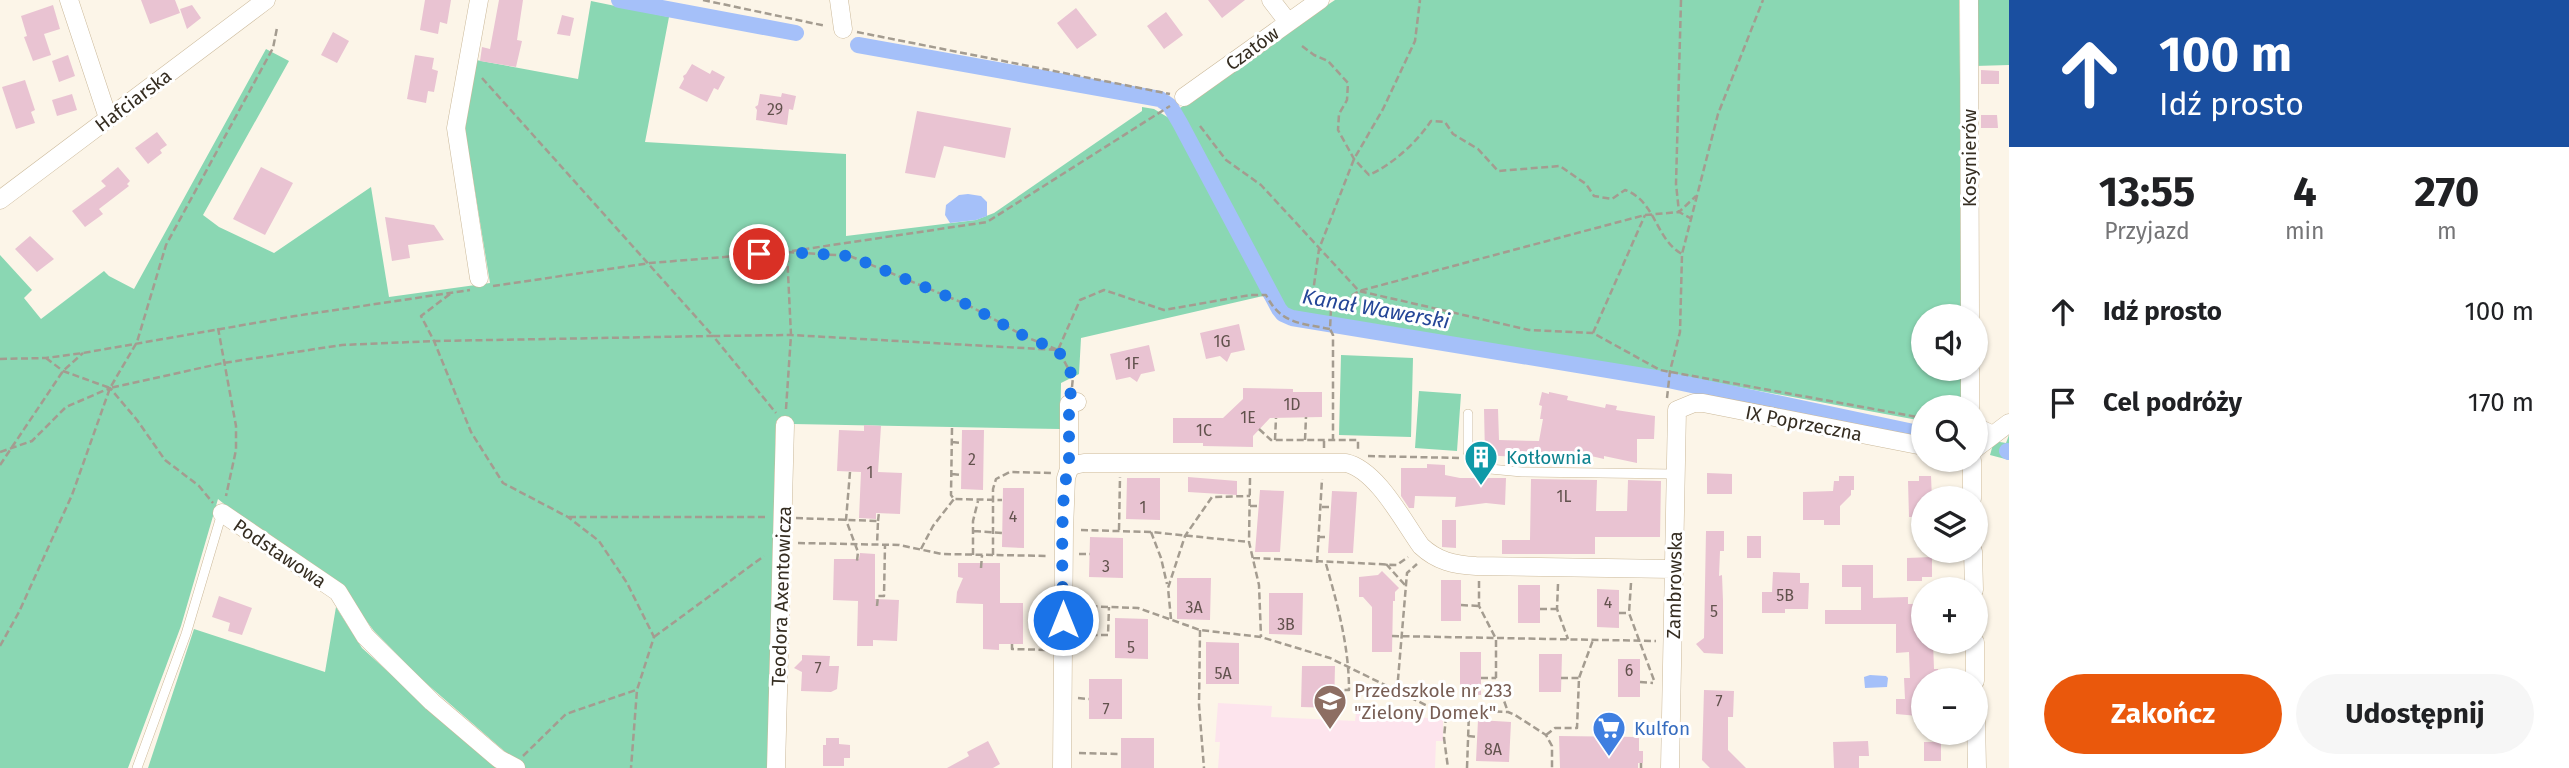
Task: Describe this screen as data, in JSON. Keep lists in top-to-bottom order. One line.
{"streets":{"street":["Czatów","Hafciarska","Kosynierów","IX Poprzeczna","Podstawowa","Zambrowska","Teodora Axentowicza"]},"crossings":[["IX Poprzeczna","Zambrowska"]],"water":["Kanał Wawerski"],"places":{"building":["Kotłownia"],"school or university":["Przedszkole nr 233 \"Zielony Domek\""],"supermarket":["Kulfon"]},"house_numbers":["29","1G","1F","1D","1E","1C","2","1","1L","1","4","3","5B","4","3A","5","3B","5","7","6","5A","7","7","8A"],"page":{"turn":["100 m","Idź prosto"],"eta":["13:55","Przyjazd","4","min","270","m"],"list":[{"name":"Idź prosto","value":"100 m"},{"name":"Cel podróży","value":"170 m"}],"map_buttons":["+","−"],"buttons":["Zakończ","Udostępnij"]}}
